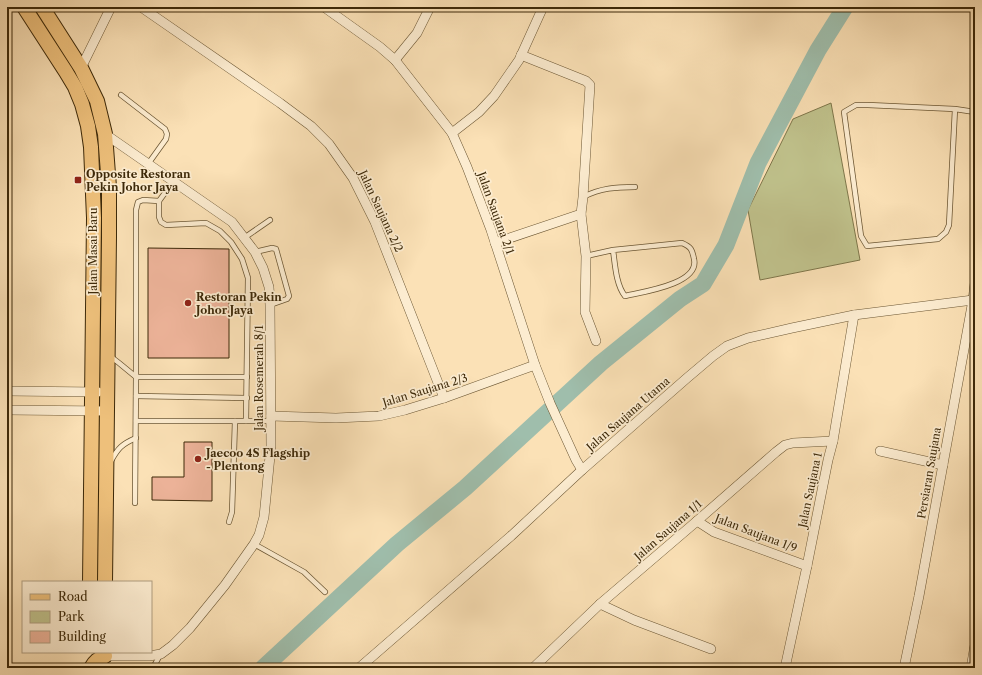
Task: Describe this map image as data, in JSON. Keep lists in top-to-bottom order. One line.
{"streets":{"main road":["Jalan Masai Baru"],"street":["Jalan Saujana 2/2","Jalan Saujana 2/1","Jalan Rosemerah 8/1","Jalan Saujana 2/3","Jalan Saujana Utama","Persiaran Saujana","Jalan Saujana 1","Jalan Saujana 1/1","Jalan Saujana 1/9"]},"crossings":[["Jalan Saujana 2/2","Jalan Saujana 2/3"],["Jalan Saujana 2/1","Jalan Saujana 2/3"],["Jalan Saujana 2/1","Jalan Saujana Utama"],["Jalan Masai Baru","Jalan Rosemerah 8/1"],["Jalan Rosemerah 8/1","Jalan Saujana 2/3"],["Jalan Saujana Utama","Persiaran Saujana"],["Jalan Saujana Utama","Jalan Saujana 1"],["Jalan Saujana 1","Jalan Saujana 1/1"],["Jalan Saujana 1","Jalan Saujana 1/9"],["Jalan Saujana 1/1","Jalan Saujana 1/9"]],"places":{"transit":["Opposite Restoran Pekin Johor Jaya"],"other":["Restoran Pekin Johor Jaya","Jaecoo 4S Flagship - Plentong"]},"legend":["Road","Park","Building"]}
